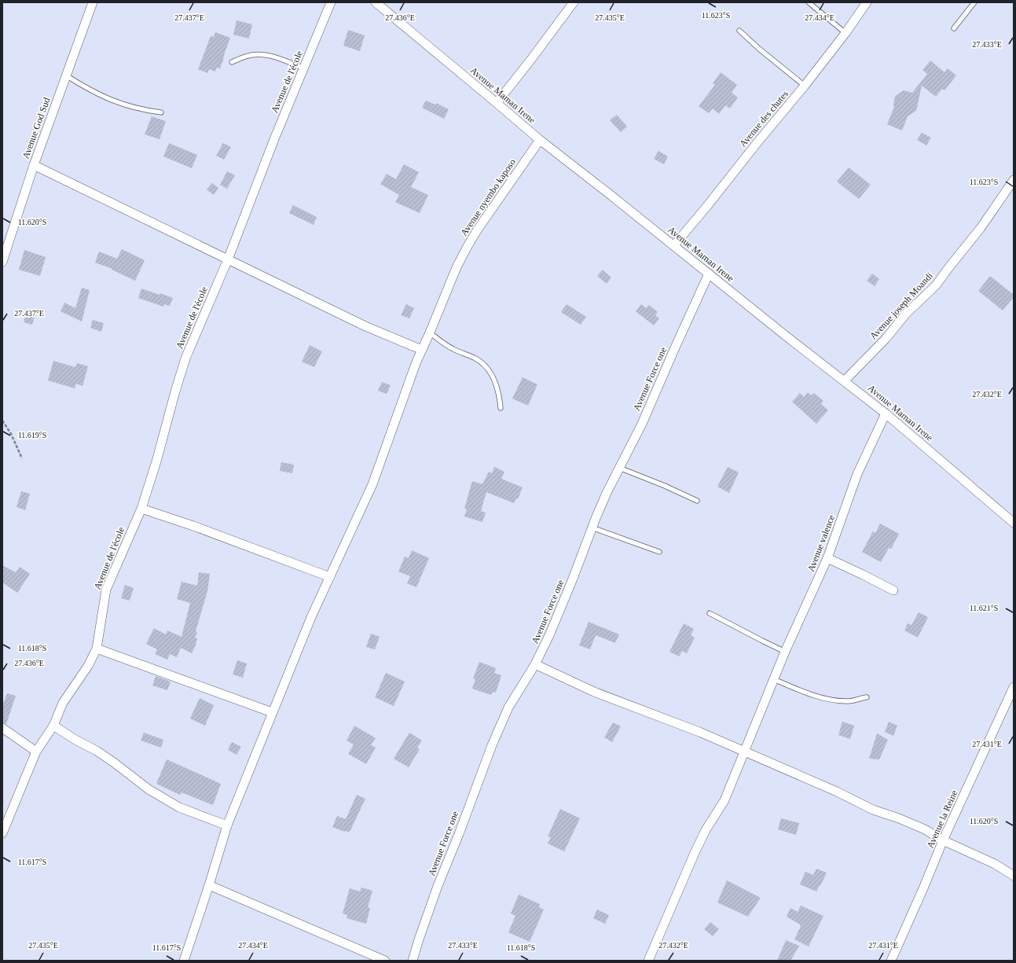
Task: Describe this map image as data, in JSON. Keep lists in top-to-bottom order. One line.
{"streets":{"street":["Avenue de l'école","Avenue Maman Irene","Avenue des chutes","Avenue God Sud","Avenue nyembo kaposo","Avenue joseph Moandi","Avenue Force one","Avenue valence","Avenue la Reine"]},"crossings":[["Avenue Maman Irene","Avenue des chutes"],["Avenue Maman Irene","Avenue nyembo kaposo"],["Avenue Maman Irene","Avenue joseph Moandi"],["Avenue Maman Irene","Avenue Force one"],["Avenue Maman Irene","Avenue valence"]],"coordinates":["11.623°S","27.436°E","27.437°E","27.435°E","27.434°E","27.433°E","11.620°S","27.432°E","11.619°S","11.621°S","11.618°S","27.431°E","11.617°S"]}
